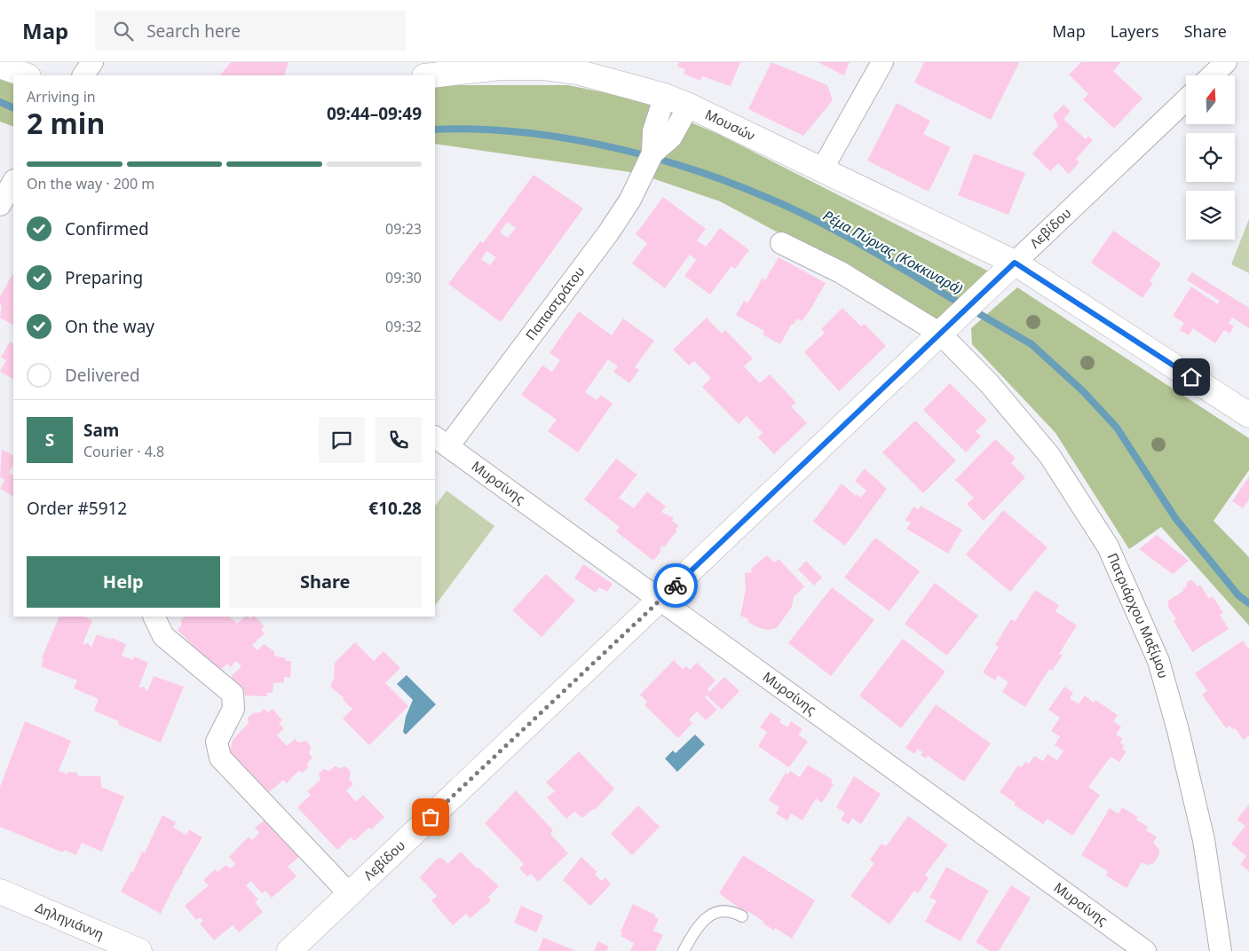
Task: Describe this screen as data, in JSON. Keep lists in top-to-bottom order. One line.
{"streets":{"street":["Μουσών","Λεβίδου","Παπαστράτου","Μυρσίνης","Πατριάρχου Μαξίμου","Δηληγιάννη"]},"crossings":[["Μουσών","Λεβίδου"],["Μουσών","Παπαστράτου"],["Λεβίδου","Μυρσίνης"],["Λεβίδου","Πατριάρχου Μαξίμου"],["Παπαστράτου","Μυρσίνης"]],"water":["Ρέμα Πύρνας (Κοκκιναρά)"],"north":"top","page":{"header":"Map","search":"Search here","nav":["Map","Layers","Share"],"heading":["2 min","Arriving in","09:44–09:49"],"panel":["Sam","Courier · 4.8","Order #5912","€10.28"],"bar":"On the way · 200 m","list":[["Confirmed","09:23"],["Preparing","09:30"],["On the way","09:32"],"Delivered"],"round":"S","buttons":["Help","Share"]}}
